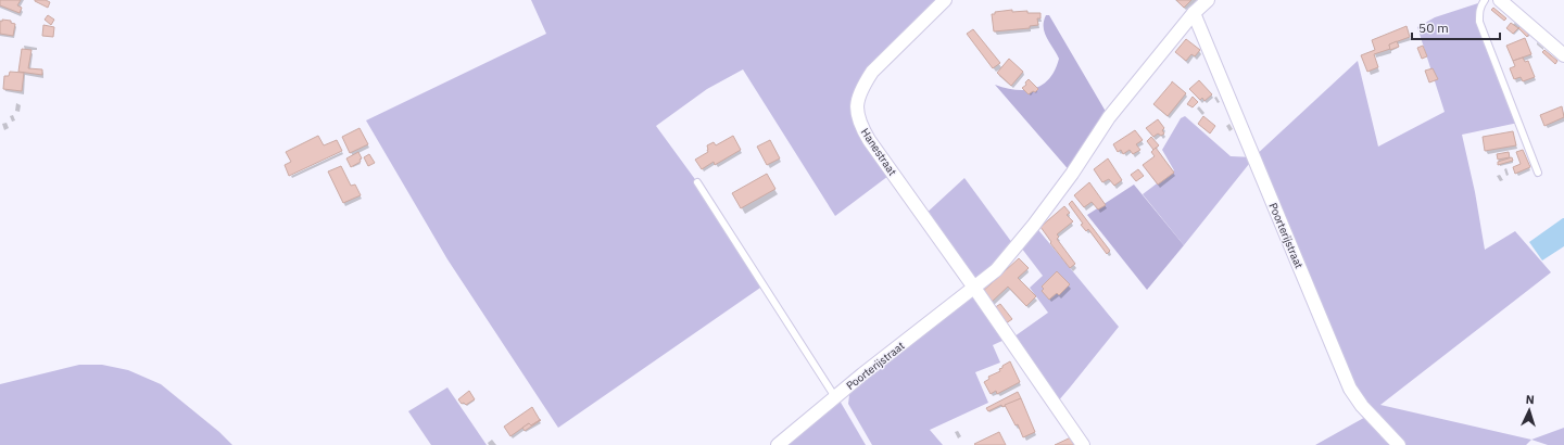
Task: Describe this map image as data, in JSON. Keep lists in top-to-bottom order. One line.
{"streets":{"street":["Hanestraat","Poorterijstraat"]},"crossings":[["Hanestraat","Poorterijstraat"]],"scale_bar":"50 m","north":"top"}
